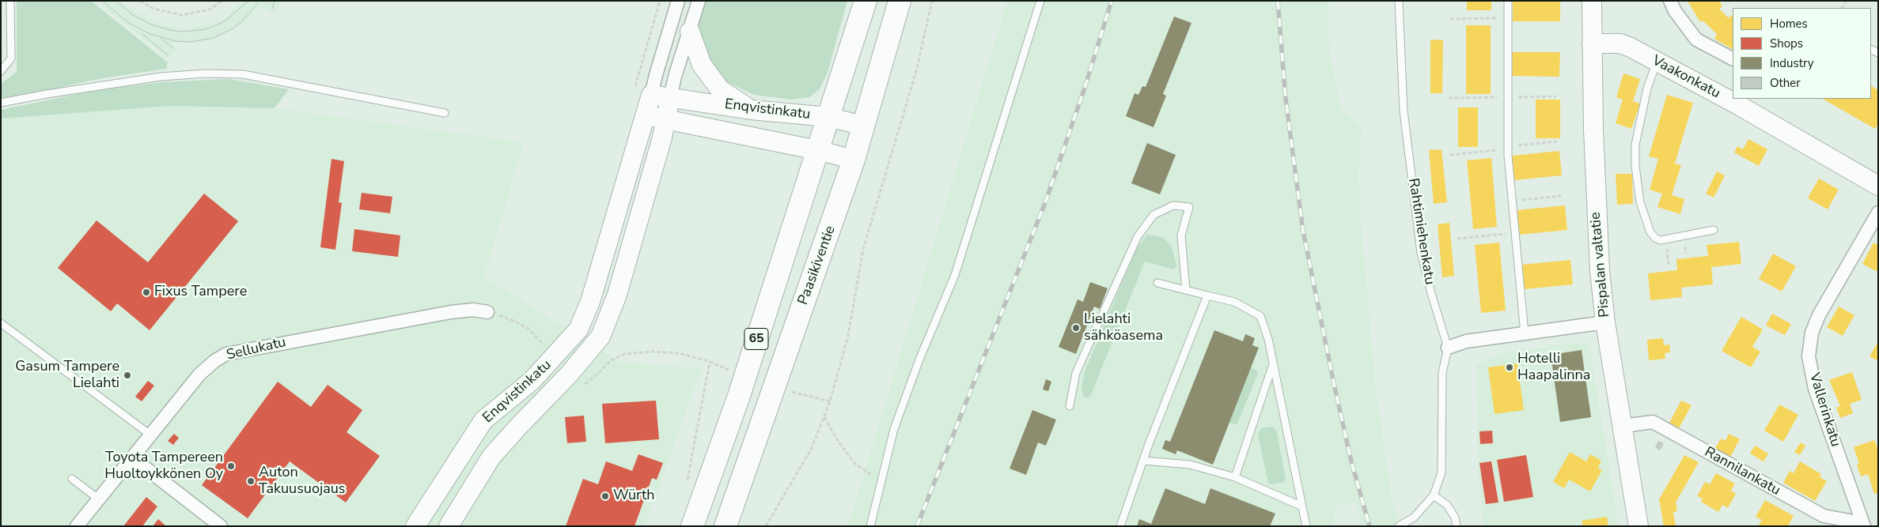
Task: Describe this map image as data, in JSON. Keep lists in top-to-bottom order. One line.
{"streets":{"highway":["Paasikiventie","65"],"main road":["Vaakonkatu","Enqvistinkatu","Pispalan valtatie"],"street":["Sellukatu","Vallerinkatu","Rannilankatu"],"lane":["Rahtimiehenkatu"]},"crossings":[["Vaakonkatu","Pispalan valtatie"],["Enqvistinkatu","Paasikiventie"],["Enqvistinkatu","65"],["Pispalan valtatie","Rannilankatu"],["Vallerinkatu","Rannilankatu"]],"places":["Fixus Tampere","Lielahti sähköasema","Hotelli Haapalinna","Gasum Tampere Lielahti","Toyota Tampereen Huoltoykkönen Oy","Auton Takuusuojaus","Würth"],"legend":["Homes","Shops","Industry","Other"]}
